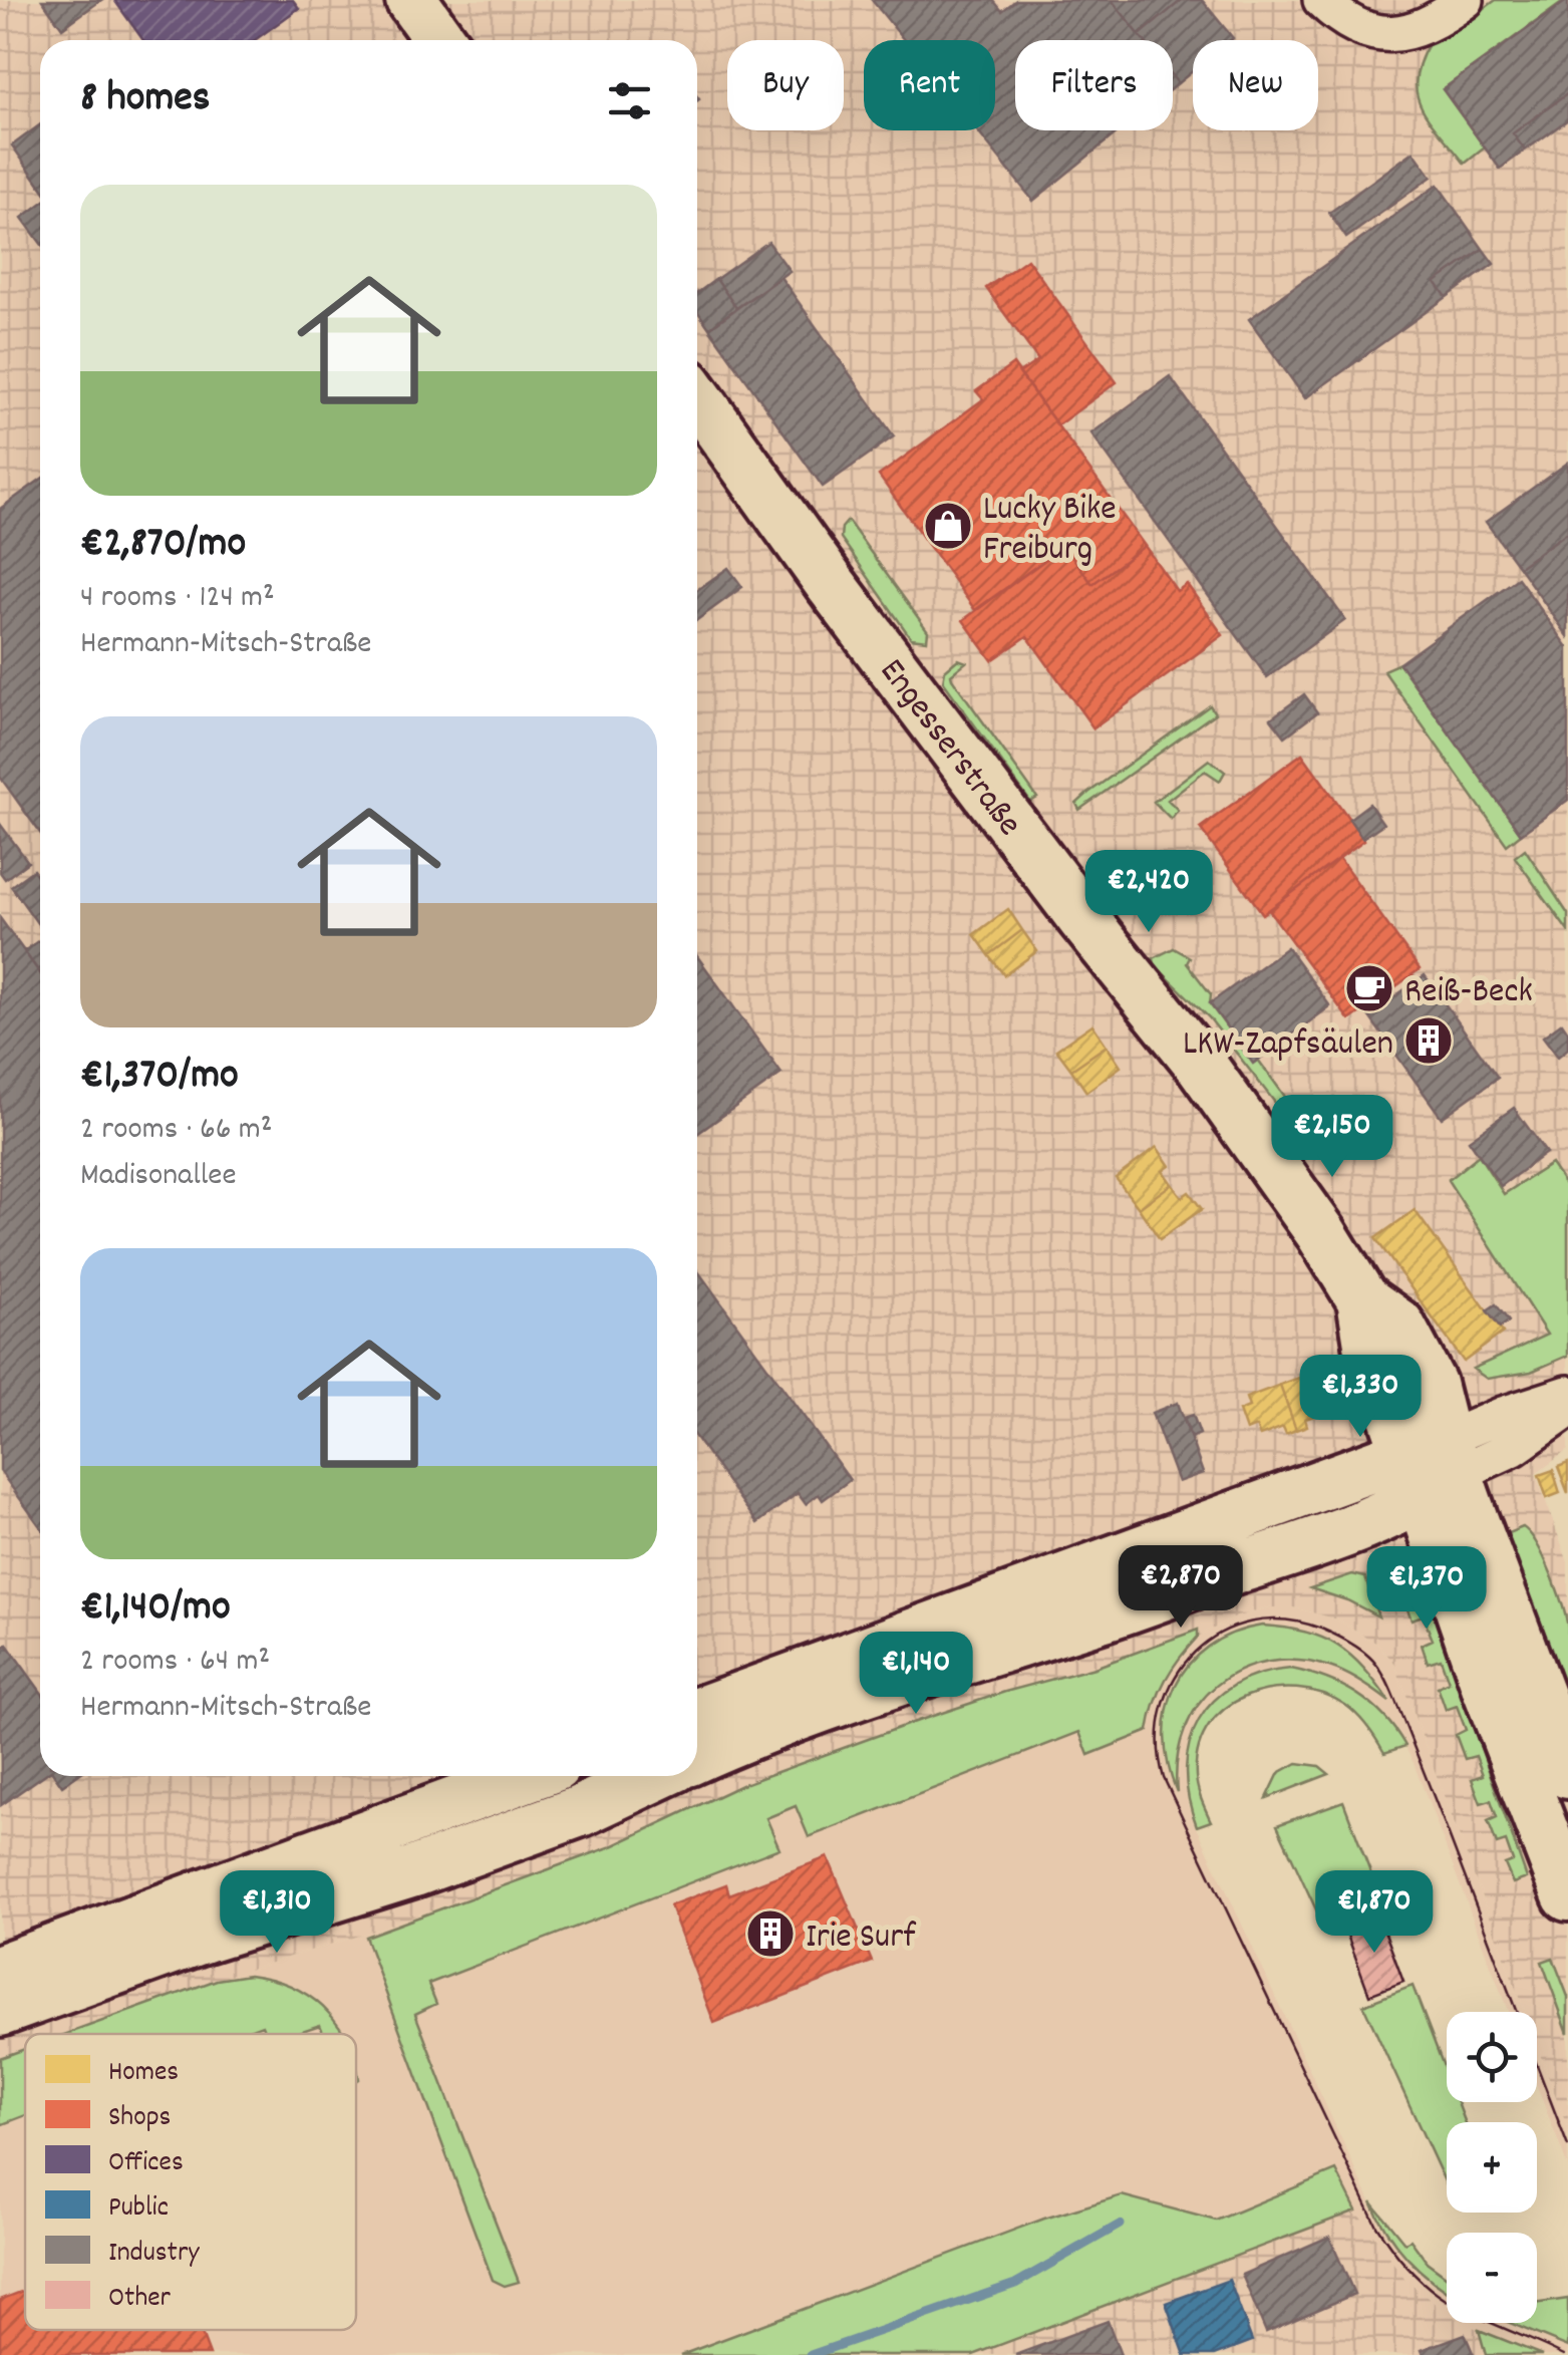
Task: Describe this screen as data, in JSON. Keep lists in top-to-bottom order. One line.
{"streets":{"main road":["Engesserstraße"]},"places":{"shop":["Lucky Bike Freiburg"],"cafe":["Reiß-Beck"],"building":["LKW-Zapfsäulen","Irie Surf"]},"legend":["Homes","Shops","Offices","Public","Industry","Other"],"page":{"chip":["Buy","Rent","Filters","New"],"heading":"8 homes","list":[{"name":"€2,870/mo","note":"4 rooms · 124 m² · Hermann-Mitsch-Straße"},{"name":"€1,370/mo","note":"2 rooms · 66 m² · Madisonallee"},{"name":"€1,140/mo","note":"2 rooms · 64 m² · Hermann-Mitsch-Straße"}],"price":["€2,420","€2,150","€1,330","€2,870","€1,370","€1,140","€1,310","€1,870"],"map_buttons":["+","−"]}}
